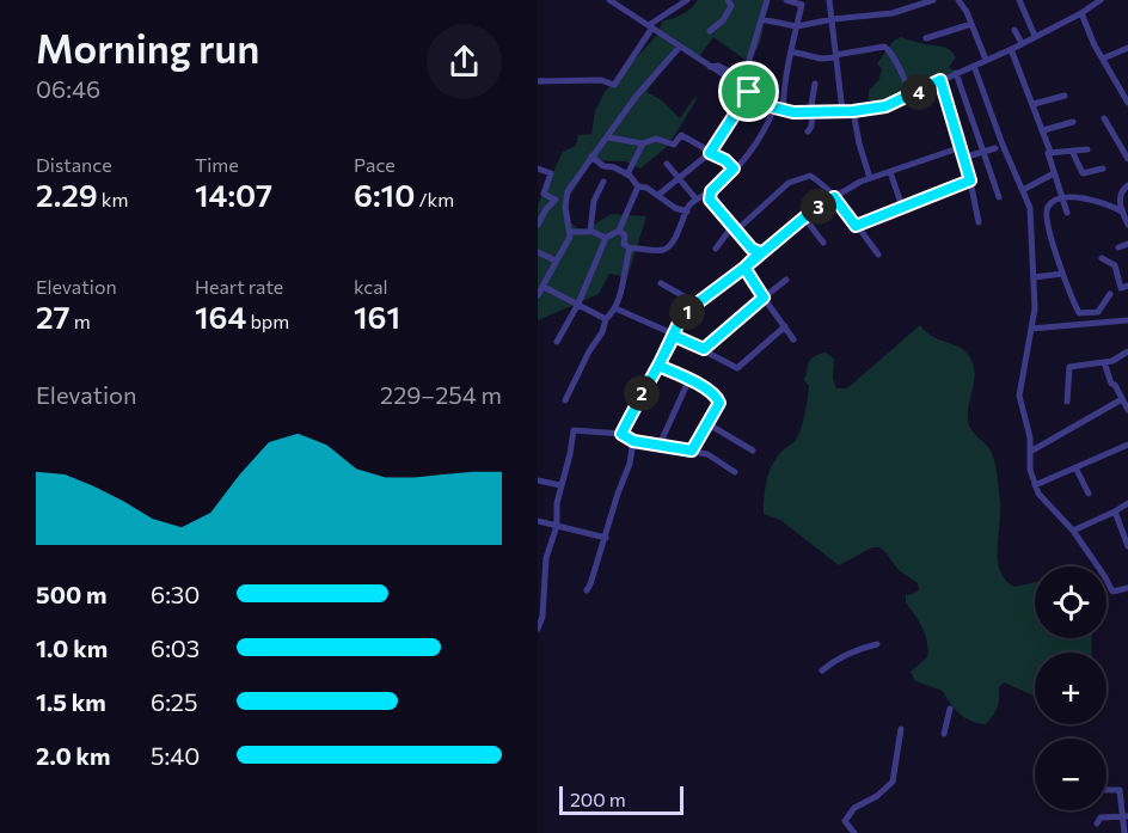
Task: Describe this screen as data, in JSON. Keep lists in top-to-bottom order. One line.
{"scale_bar":"200 m","page":{"heading":["Morning run","06:46"],"pins":["4","3","1","2"],"stats":[["Distance","2.29 km"],["Time","14:07"],["Pace","6:10 /km"],["Elevation","27 m"],["Heart rate","164 bpm"],["kcal","161"]],"chart":["Elevation","229–254 m"],"list":[{"name":"500 m","note":"6:30"},{"name":"1.0 km","note":"6:03"},{"name":"1.5 km","note":"6:25"},{"name":"2.0 km","note":"5:40"}],"map_buttons":["+","−"],"scale":"200 m"}}
